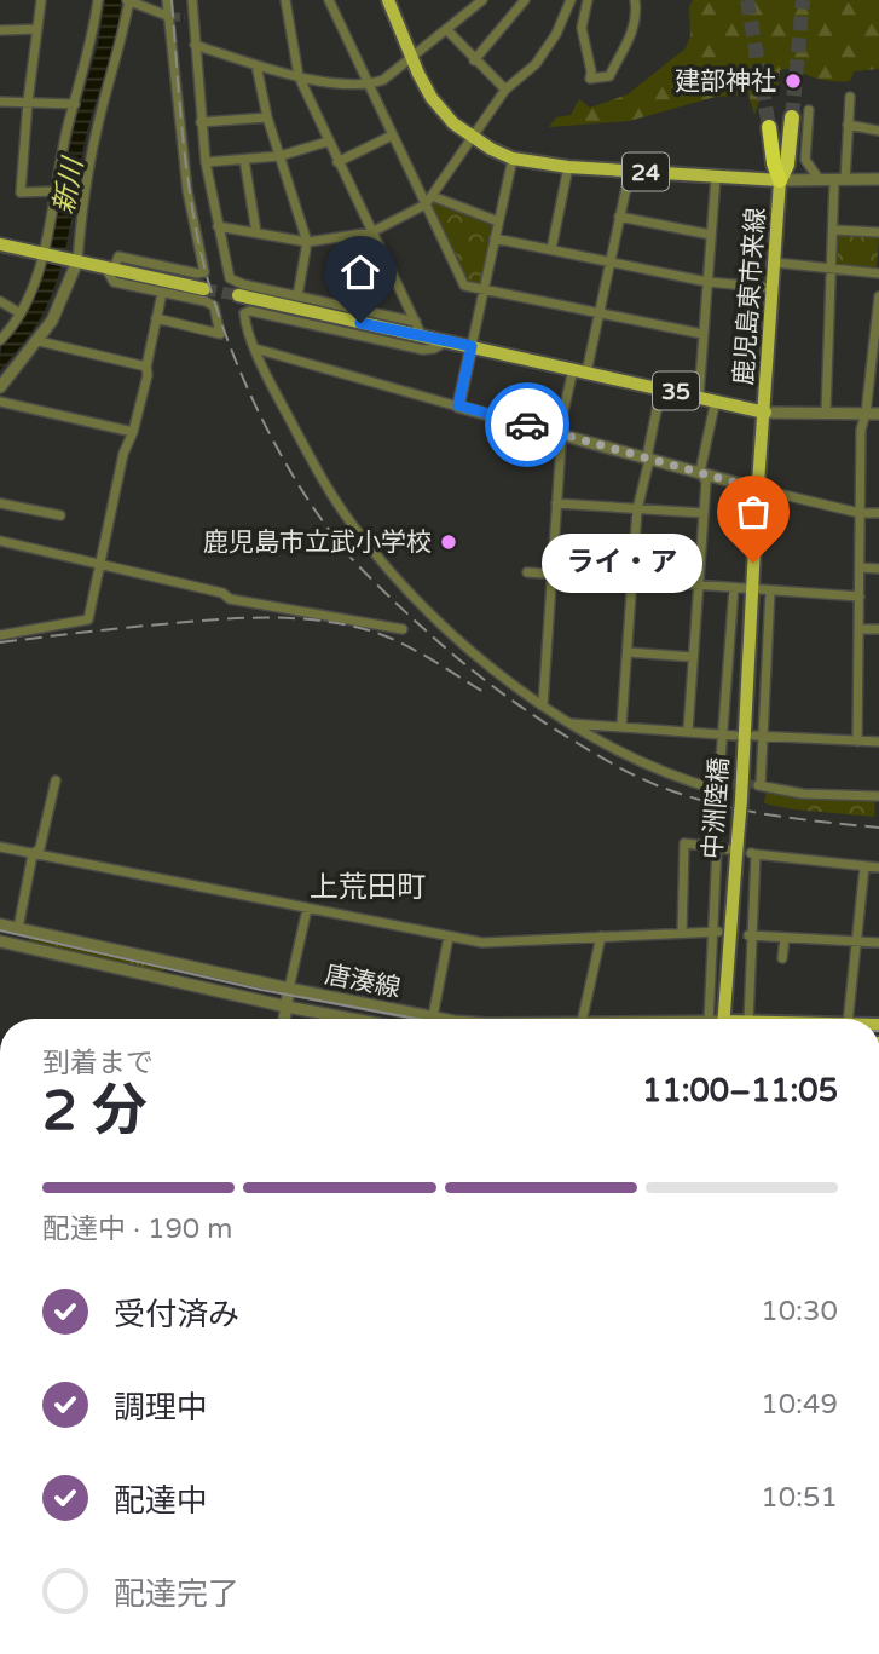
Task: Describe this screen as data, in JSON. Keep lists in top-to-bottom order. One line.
{"streets":{"main road":["24","鹿児島東市来線","35","中洲陸橋"],"street":["唐湊線"]},"crossings":[["鹿児島東市来線","35"],["鹿児島東市来線","中洲陸橋"]],"districts":["上荒田町"],"water":["新川"],"places":["建部神社","鹿児島市立武小学校","ライ・ア"],"page":{"bubble":"ライ・ア","heading":["2 分","到着まで","11:00–11:05"],"bar":"配達中 · 190 m","list":[["受付済み","10:30"],["調理中","10:49"],["配達中","10:51"],"配達完了"]}}
